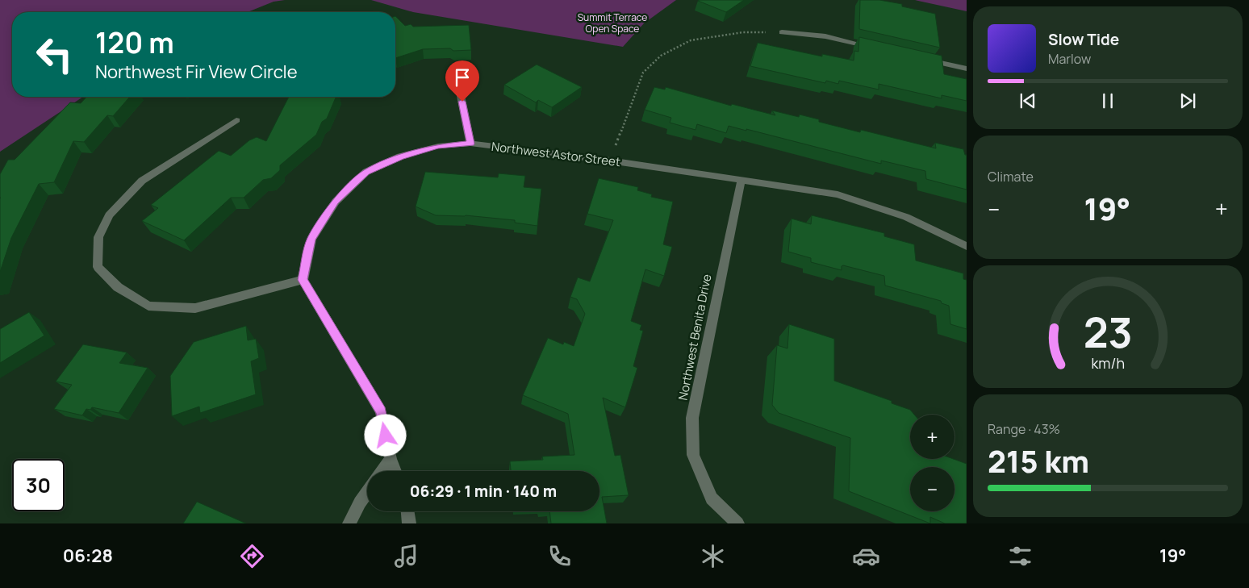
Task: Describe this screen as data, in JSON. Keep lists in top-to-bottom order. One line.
{"streets":{"street":["Northwest Astor Street","Northwest Benita Drive"]},"crossings":[["Northwest Astor Street","Northwest Benita Drive"]],"parks":["Summit Terrace Open Space"],"page":{"turn":["120 m","Northwest Fir View Circle"],"song":["Slow Tide","Marlow"],"tile":["Climate",["Range · 43%","215 km"]],"heat":["−","19°","+"],"map_buttons":["+","−"],"limit":"30","trip":"06:29 · 1 min · 140 m","tabs":["06:28","19°"],"gauge":["23","km/h"]}}
